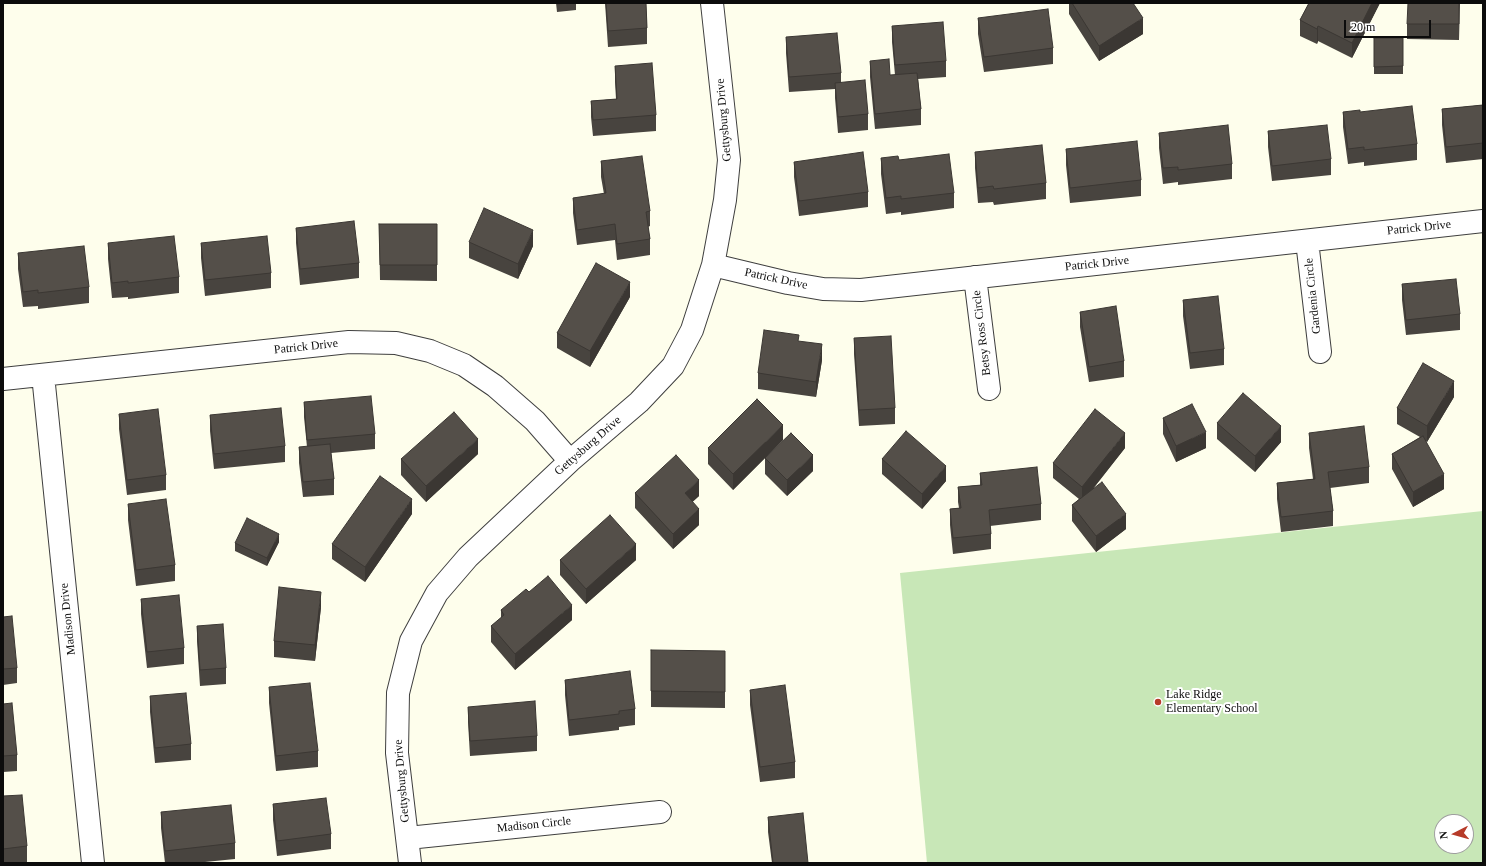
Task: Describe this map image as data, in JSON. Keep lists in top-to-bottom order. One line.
{"streets":{"street":["Gettysburg Drive","Patrick Drive","Gardenia Circle","Betsy Ross Circle","Madison Drive","Madison Circle"]},"crossings":[["Gettysburg Drive","Patrick Drive"],["Gettysburg Drive","Madison Circle"],["Patrick Drive","Gardenia Circle"],["Patrick Drive","Betsy Ross Circle"],["Patrick Drive","Madison Drive"]],"places":["Lake Ridge Elementary School"],"scale_bar":"20 m","north":"left"}
